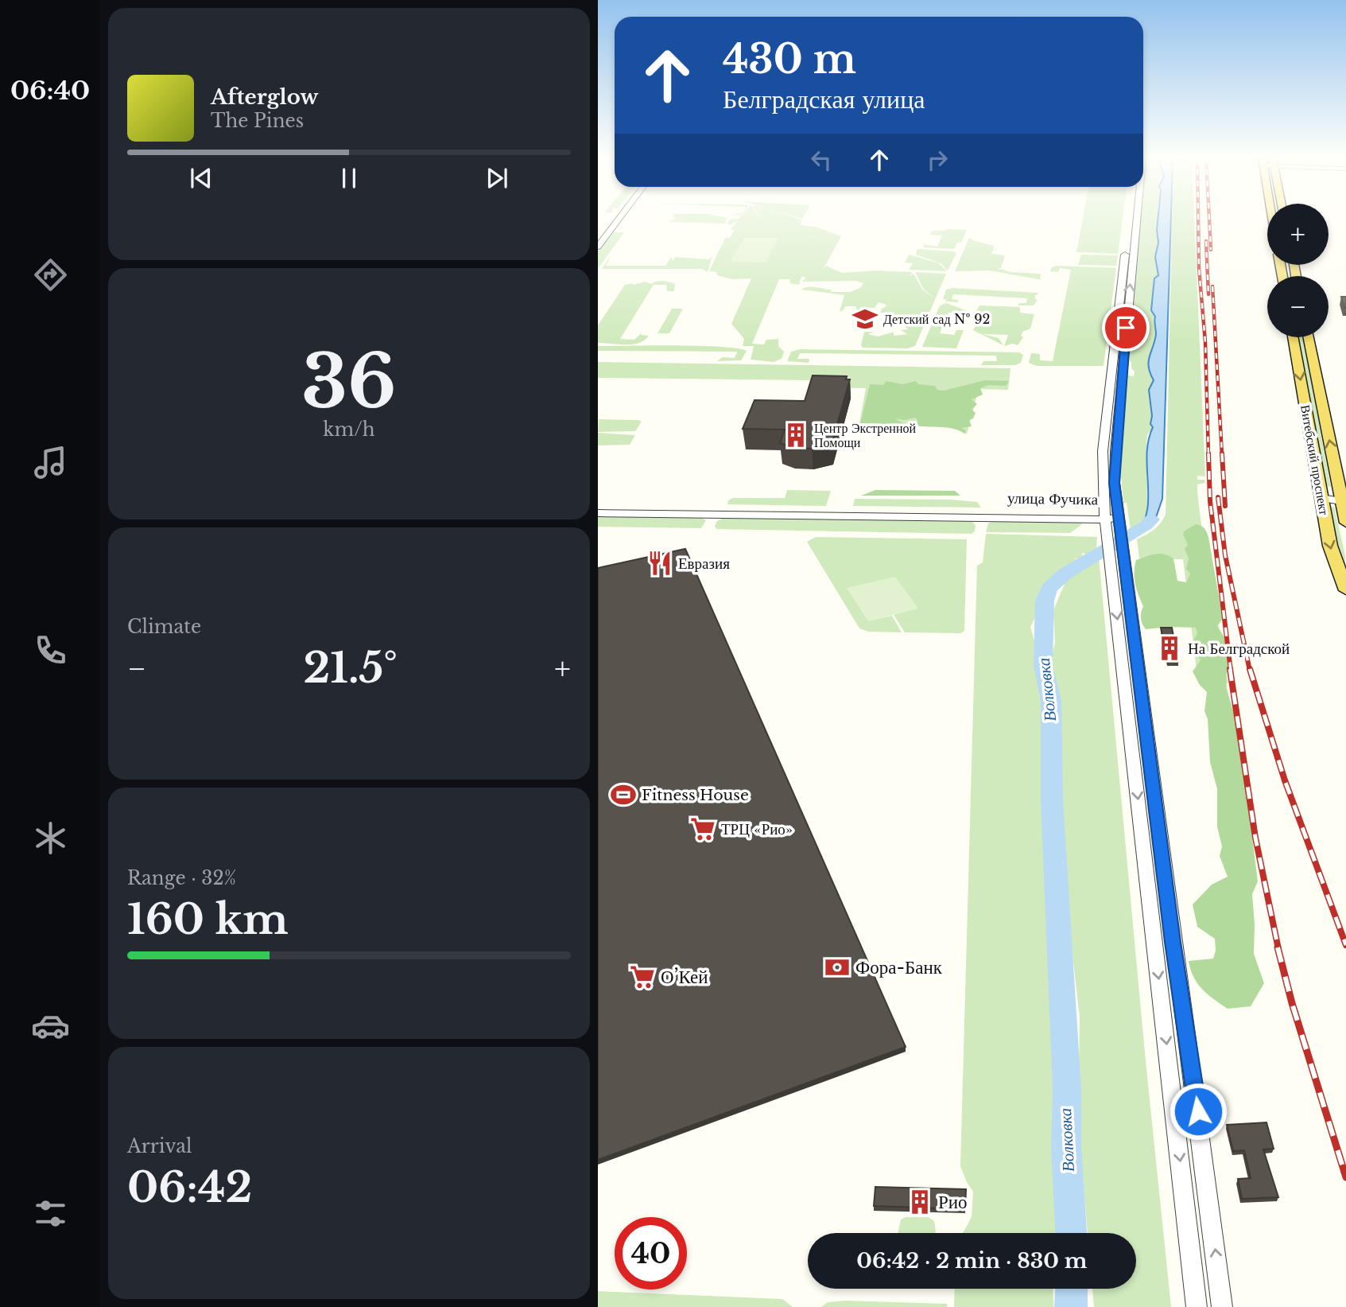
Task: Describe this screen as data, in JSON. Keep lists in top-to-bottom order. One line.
{"streets":{"main road":["Витебский проспект"],"street":["улица Фучика"]},"water":["Волковка"],"places":{"school or university":["Детский сад № 92"],"building":["Центр Экстренной Помощи","На Белградской","Рио"],"restaurant":["Евразия"],"sports":["Fitness House"],"supermarket":["ТРЦ «Рио»","О’Кей"],"bank":["Фора-Банк"]},"page":{"tabs":"06:40","turn":["430 m","Белградская улица"],"song":["Afterglow","The Pines"],"map_buttons":["+","−"],"tile":[["36","km/h"],"Climate",["Range · 32%","160 km"],["Arrival","06:42"]],"heat":["−","21.5°","+"],"limit":"40","trip":"06:42 · 2 min · 830 m"}}
